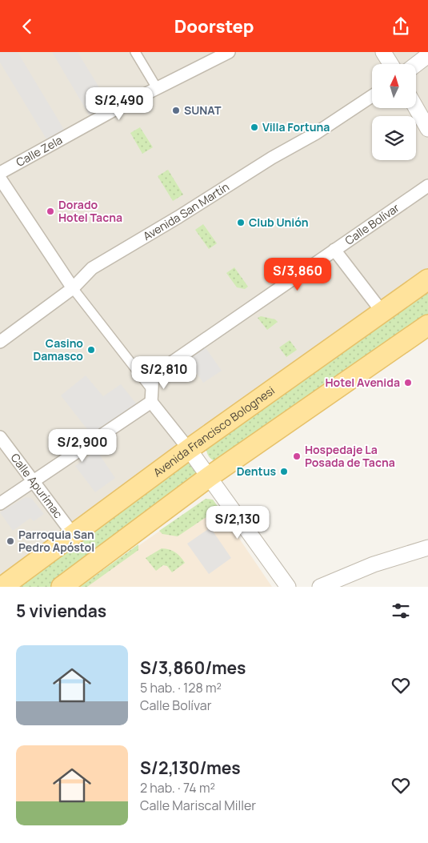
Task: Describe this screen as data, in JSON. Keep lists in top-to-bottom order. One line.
{"streets":{"main road":["Avenida Francisco Bolognesi"],"street":["Calle Zela","Avenida San Martín","Calle Bolívar","Calle Apurímac"]},"crossings":[["Avenida Francisco Bolognesi","Calle Apurímac"]],"places":["SUNAT","Villa Fortuna","Dorado Hotel Tacna","Club Unión","Casino Damasco","Hotel Avenida","Hospedaje La Posada de Tacna","Dentus","Parroquia San Pedro Apóstol"],"north":"top","page":{"header":"Doorstep","price":["S/2,490","S/3,860","S/2,810","S/2,900","S/2,130"],"heading":"5 viviendas","list":[{"name":"S/3,860/mes","note":"5 hab. · 128 m² · Calle Bolívar"},{"name":"S/2,130/mes","note":"2 hab. · 74 m² · Calle Mariscal Miller"}]}}
